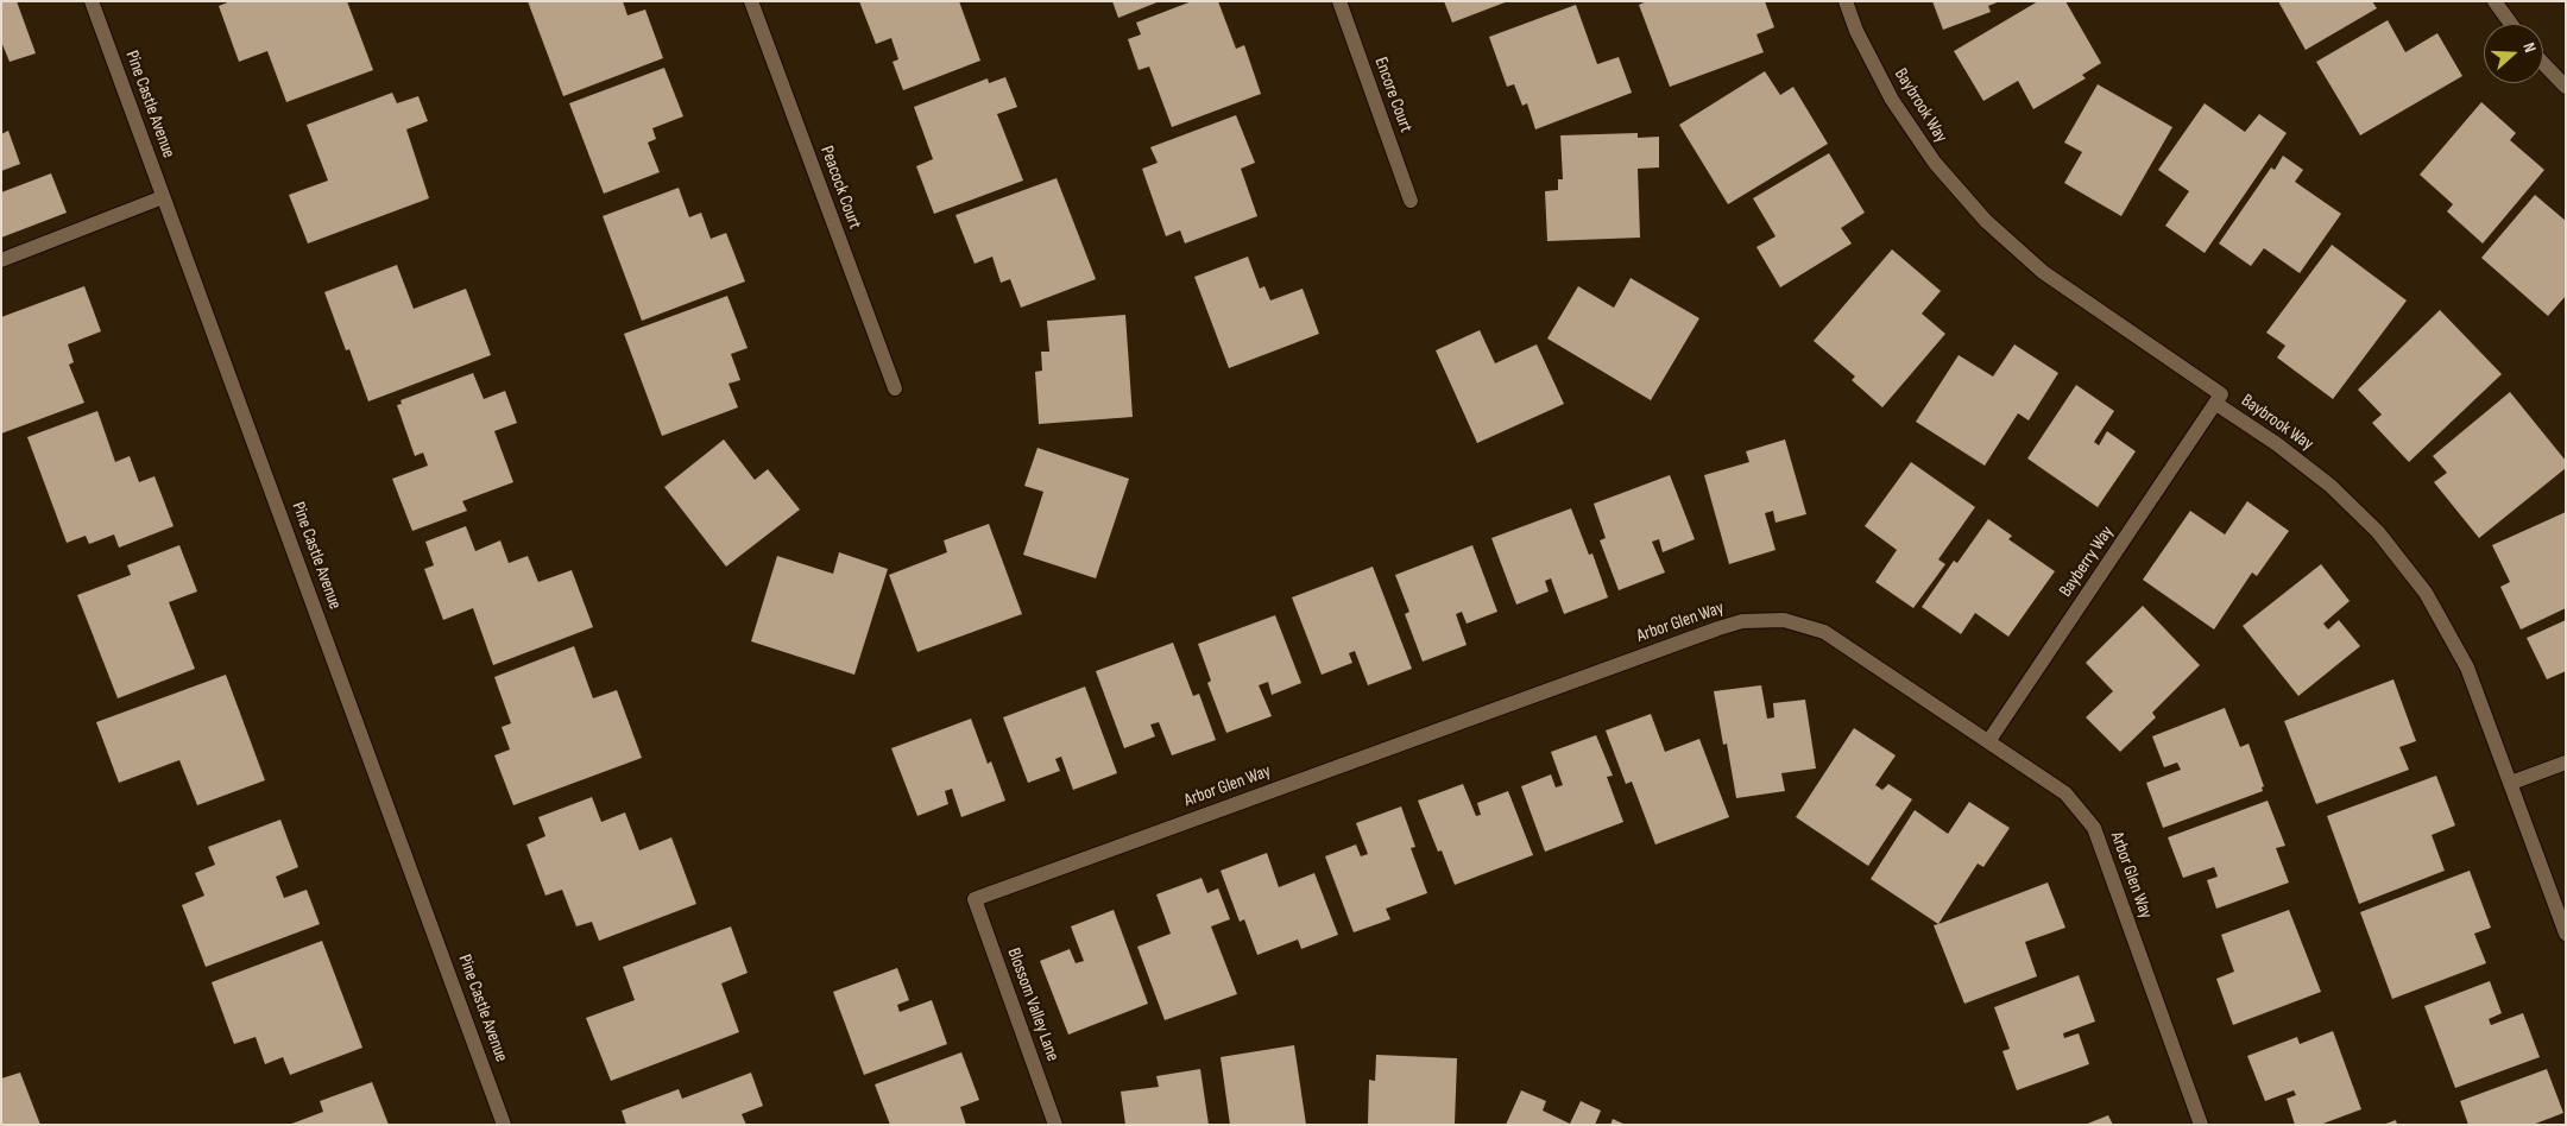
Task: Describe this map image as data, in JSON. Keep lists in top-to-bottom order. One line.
{"streets":{"street":["Encore Court","Pine Castle Avenue","Baybrook Way","Peacock Court","Bayberry Way","Arbor Glen Way","Blossom Valley Lane"]},"crossings":[["Baybrook Way","Bayberry Way"],["Bayberry Way","Arbor Glen Way"],["Arbor Glen Way","Blossom Valley Lane"]],"north":"right"}
